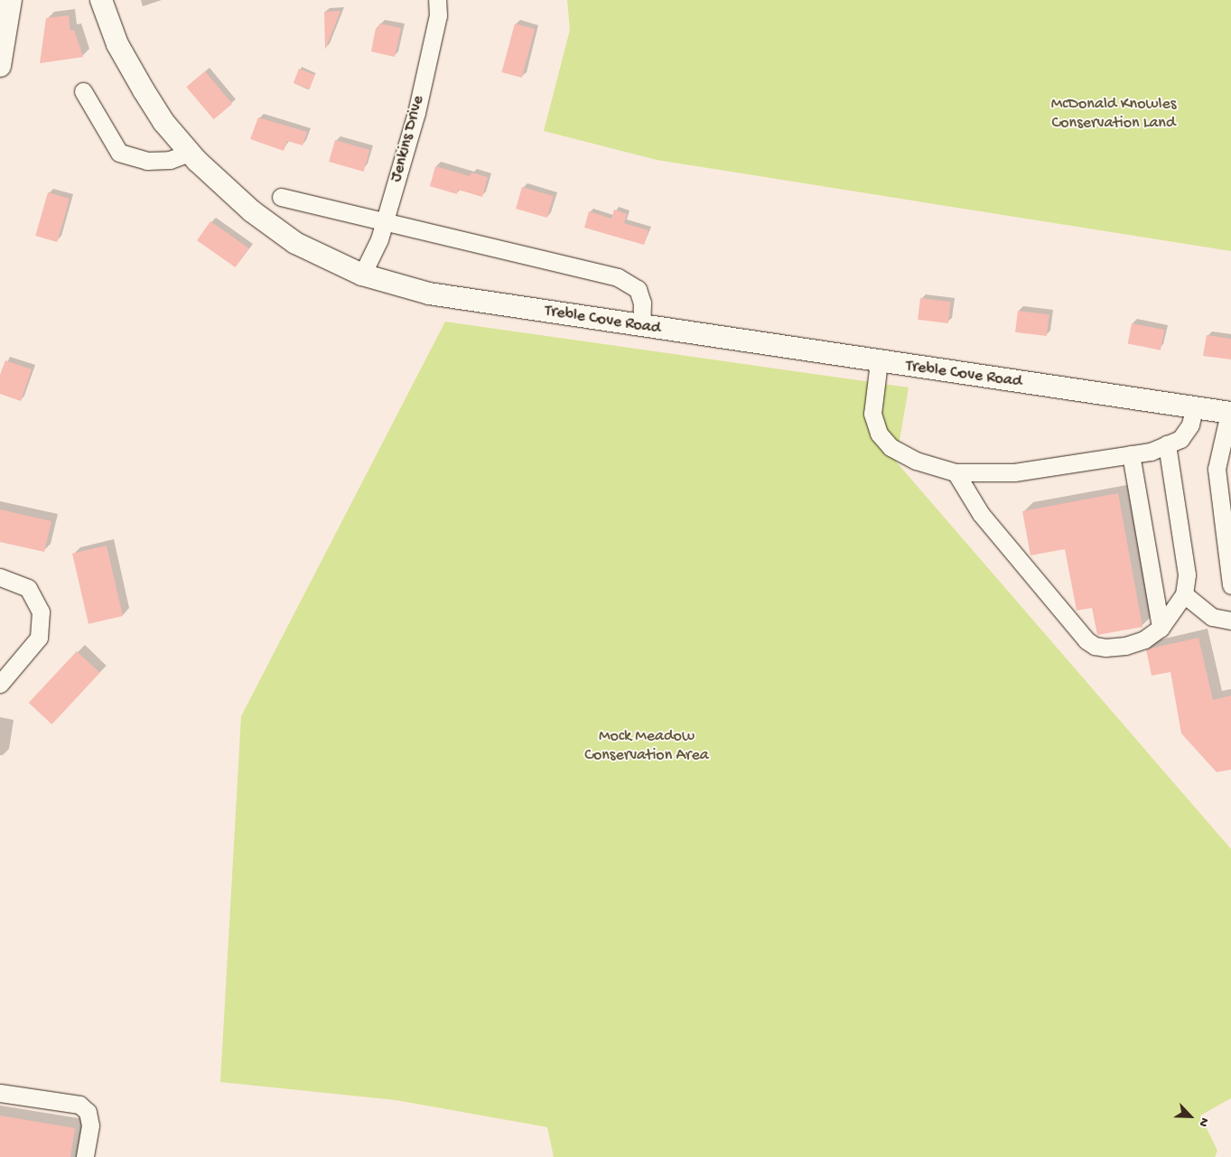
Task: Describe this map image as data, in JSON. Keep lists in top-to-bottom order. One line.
{"streets":{"main road":["Treble Cove Road"],"street":["Jenkins Drive"]},"crossings":[["Jenkins Drive","Treble Cove Road"]],"parks":["McDonald Knowles Conservation Land","Mock Meadow Conservation Area"],"north":"bottom right"}
